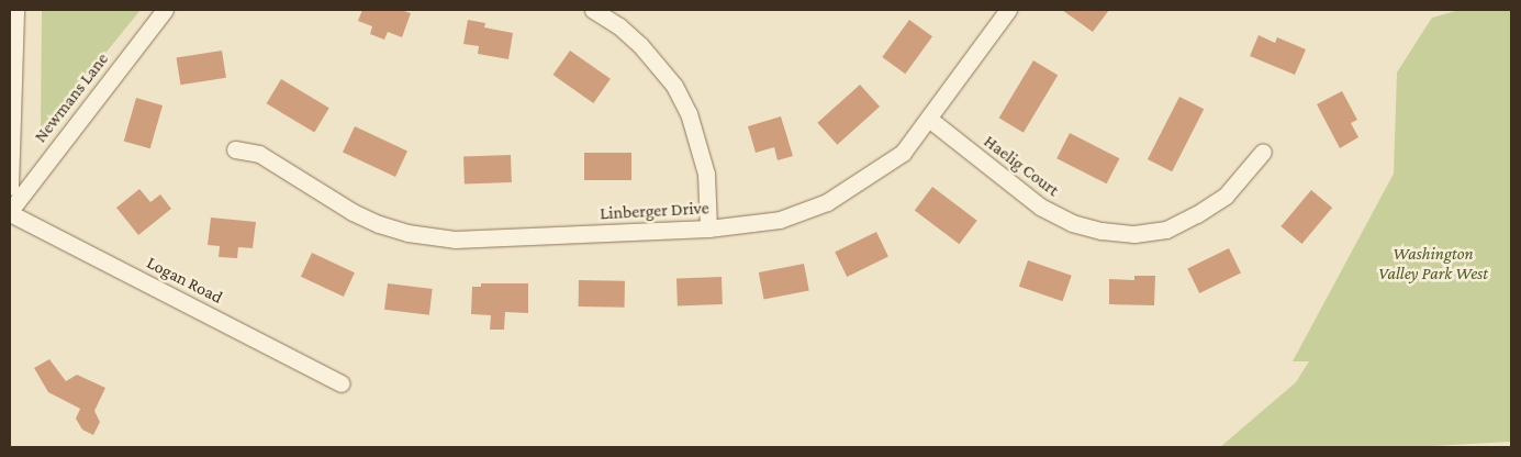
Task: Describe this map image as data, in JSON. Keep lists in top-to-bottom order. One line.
{"streets":{"street":["Newmans Lane","Haelig Court","Linberger Drive","Logan Road"]},"crossings":[["Newmans Lane","Logan Road"],["Haelig Court","Linberger Drive"]],"parks":["Washington Valley Park West"]}
